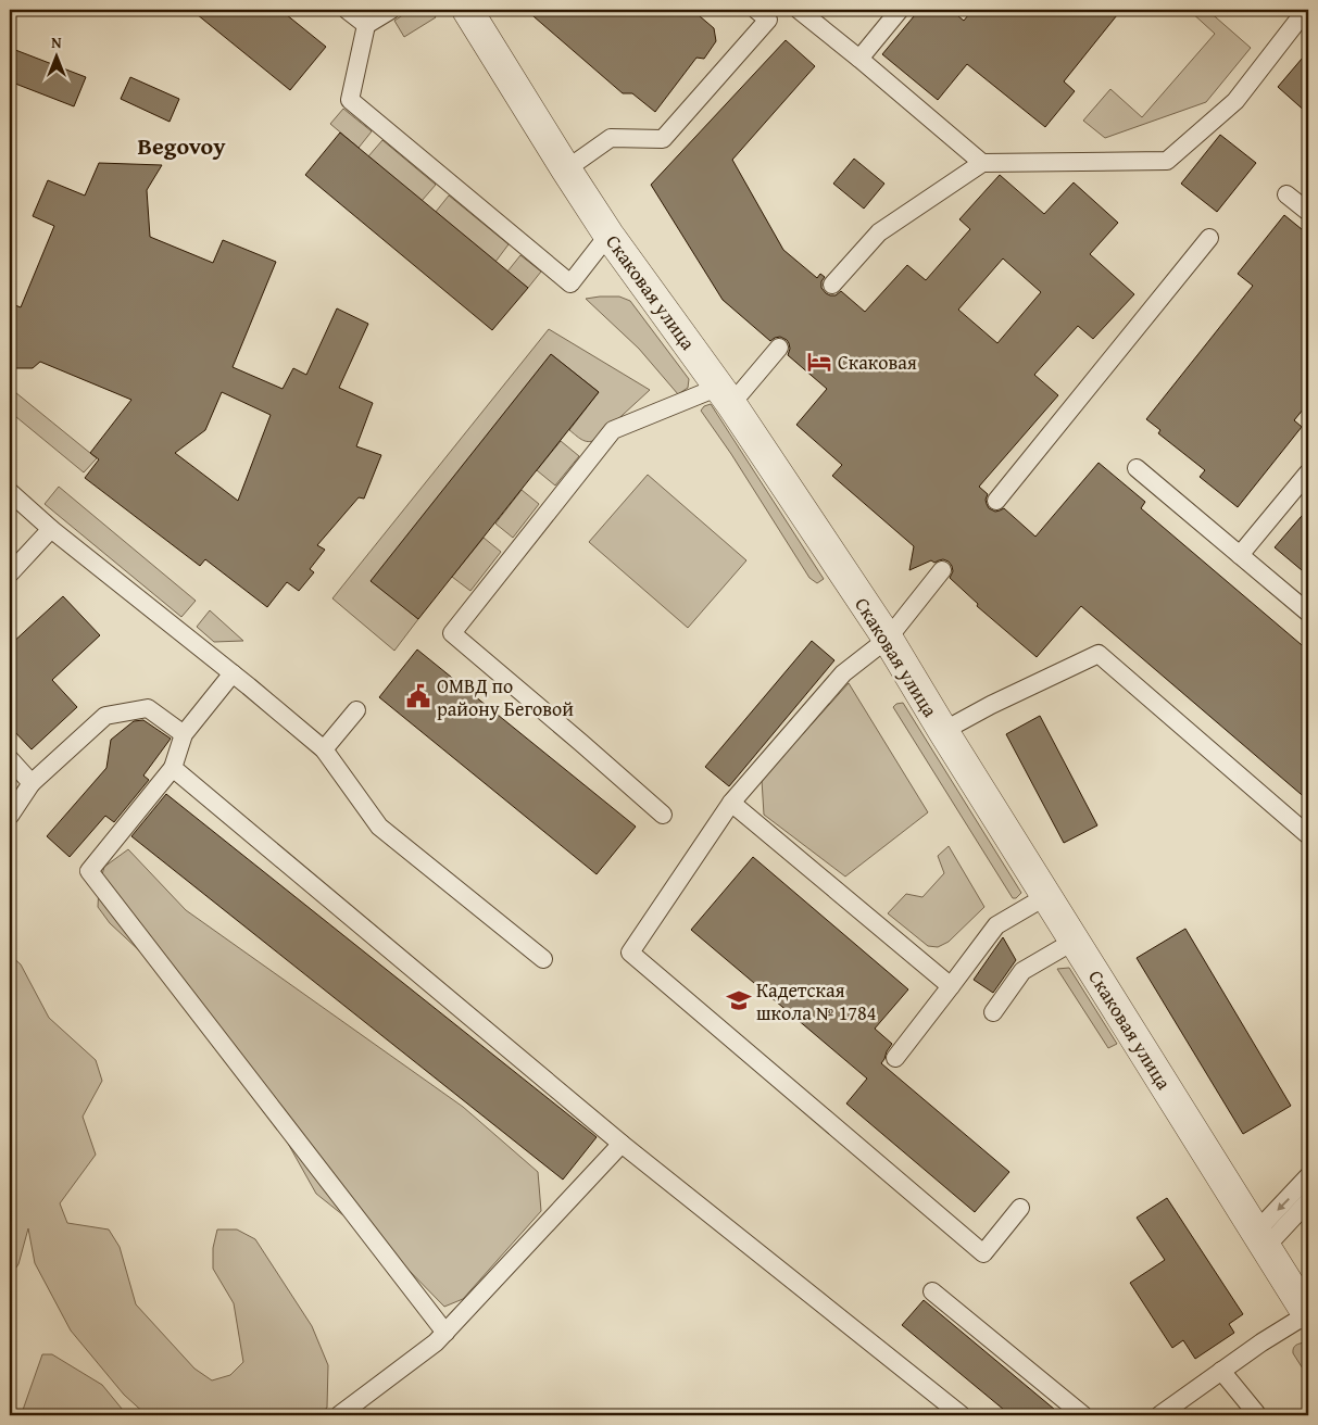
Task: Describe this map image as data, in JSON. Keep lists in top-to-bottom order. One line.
{"streets":{"street":["Скаковая улица"]},"districts":["Begovoy"],"places":{"hotel":["Скаковая"],"public building":["ОМВД по району Беговой"],"school or university":["Кадетская школа № 1784"]},"north":"top"}
